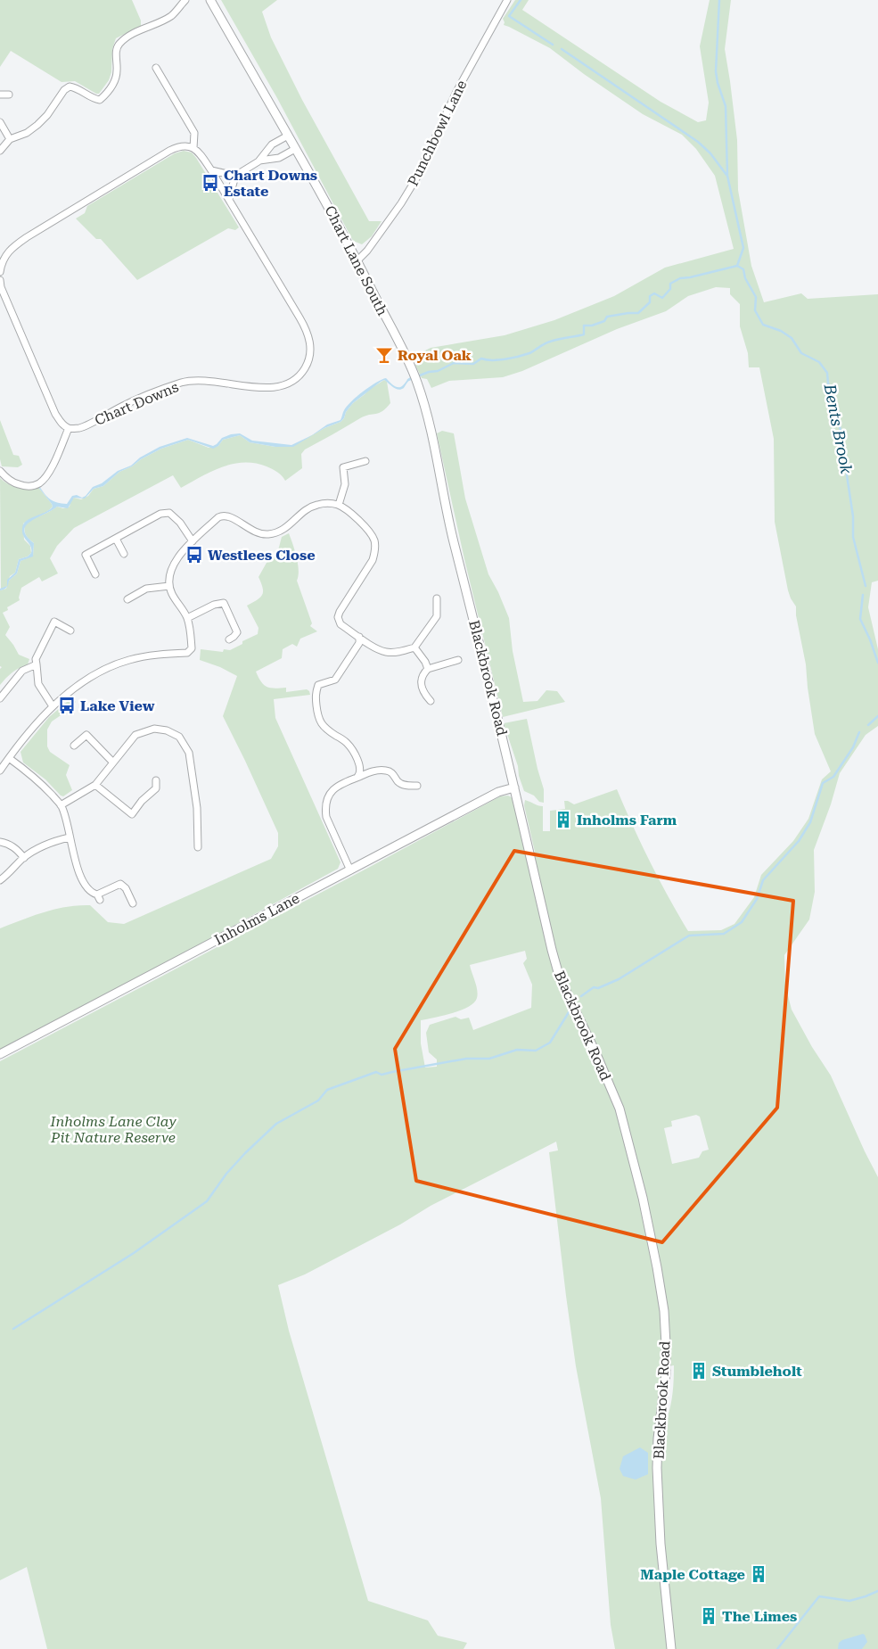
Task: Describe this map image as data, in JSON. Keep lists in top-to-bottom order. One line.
{"streets":{"street":["Punchbowl Lane","Chart Lane South","Chart Downs","Blackbrook Road","Inholms Lane"]},"crossings":[["Punchbowl Lane","Chart Lane South"],["Chart Lane South","Blackbrook Road"],["Blackbrook Road","Inholms Lane"]],"water":["Bents Brook"],"parks":["Inholms Lane Clay Pit Nature Reserve"],"places":{"bus stop":["Chart Downs Estate","Westlees Close","Lake View"],"bar":["Royal Oak"],"building":["Inholms Farm","Stumbleholt","Maple Cottage","The Limes"]}}
